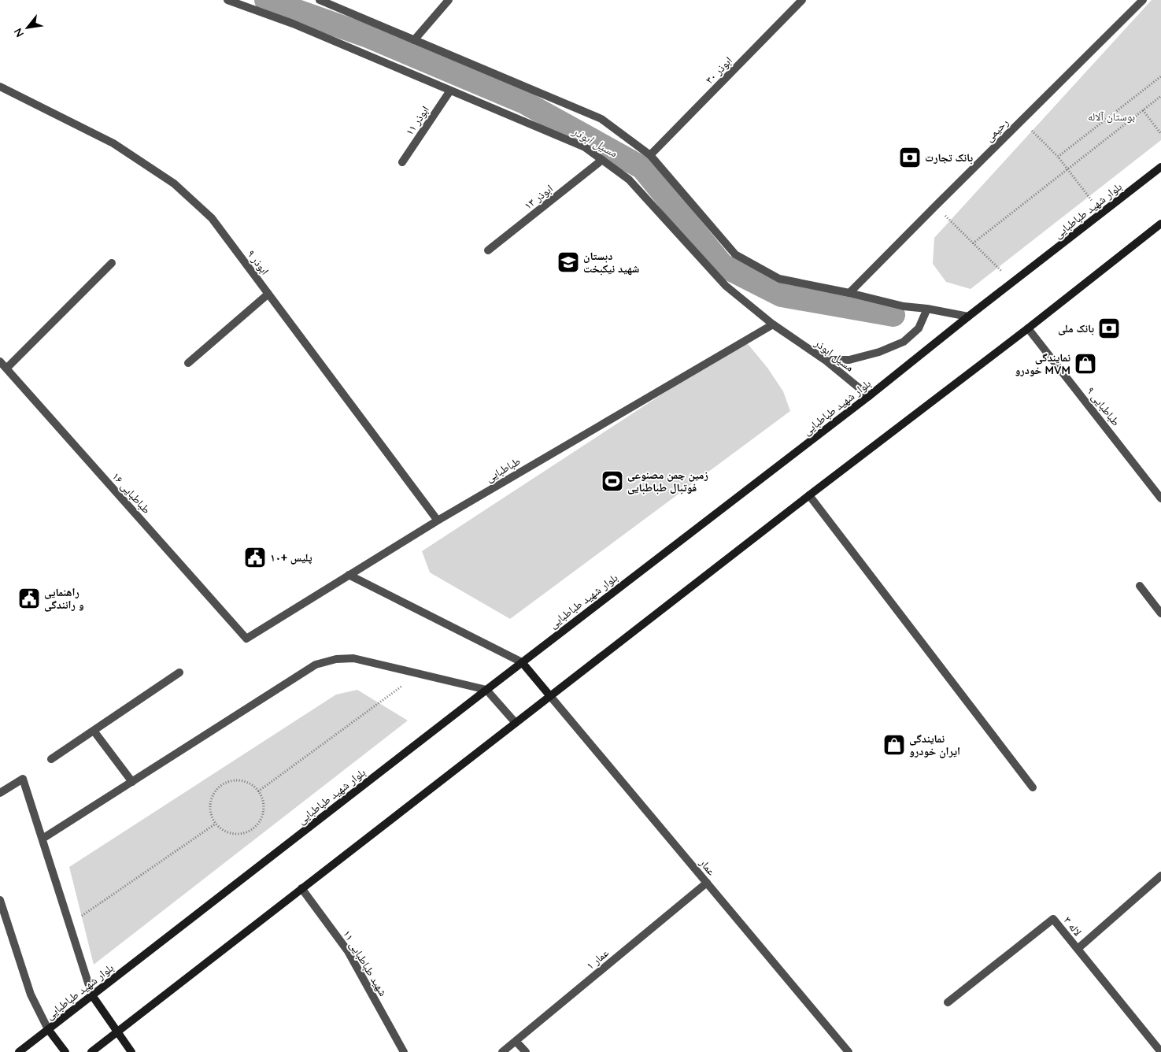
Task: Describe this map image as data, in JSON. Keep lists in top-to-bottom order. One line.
{"streets":{"main road":["بلوار شهید طباطبایی"],"street":["ابوذر ۳۰","ابوذر ۱۱","رحیمی","ابوذر ۱۳","ابوذر ۹","مسیل ابوذر","طباطبایی ۹","طباطبایی","طباطبایی ۱۶","عمار","لاله ۳","عمار ۱","شهید طباطبایی ۱۱"]},"crossings":[["ابوذر ۱۱","مسیل ابوذر"],["ابوذر ۱۳","مسیل ابوذر"],["بلوار شهید طباطبایی","مسیل ابوذر"],["ابوذر ۹","طباطبایی"],["مسیل ابوذر","طباطبایی"],["طباطبایی","طباطبایی ۱۶"],["عمار","عمار ۱"]],"water":["مسیل ابوذر"],"parks":["بوستان آلاله"],"places":{"bank":["بانک تجارت","بانک ملی"],"school or university":["دبستان شهید نیکبخت"],"shop":["نمایندگی خودرو MVM","نمایندگی ایران خودرو"],"sports":["زمین چمن مصنوعی فوتبال طباطبایی"],"public building":["پلیس +۱۰","راهنمایی و رانندگی"]},"north":"bottom left"}
